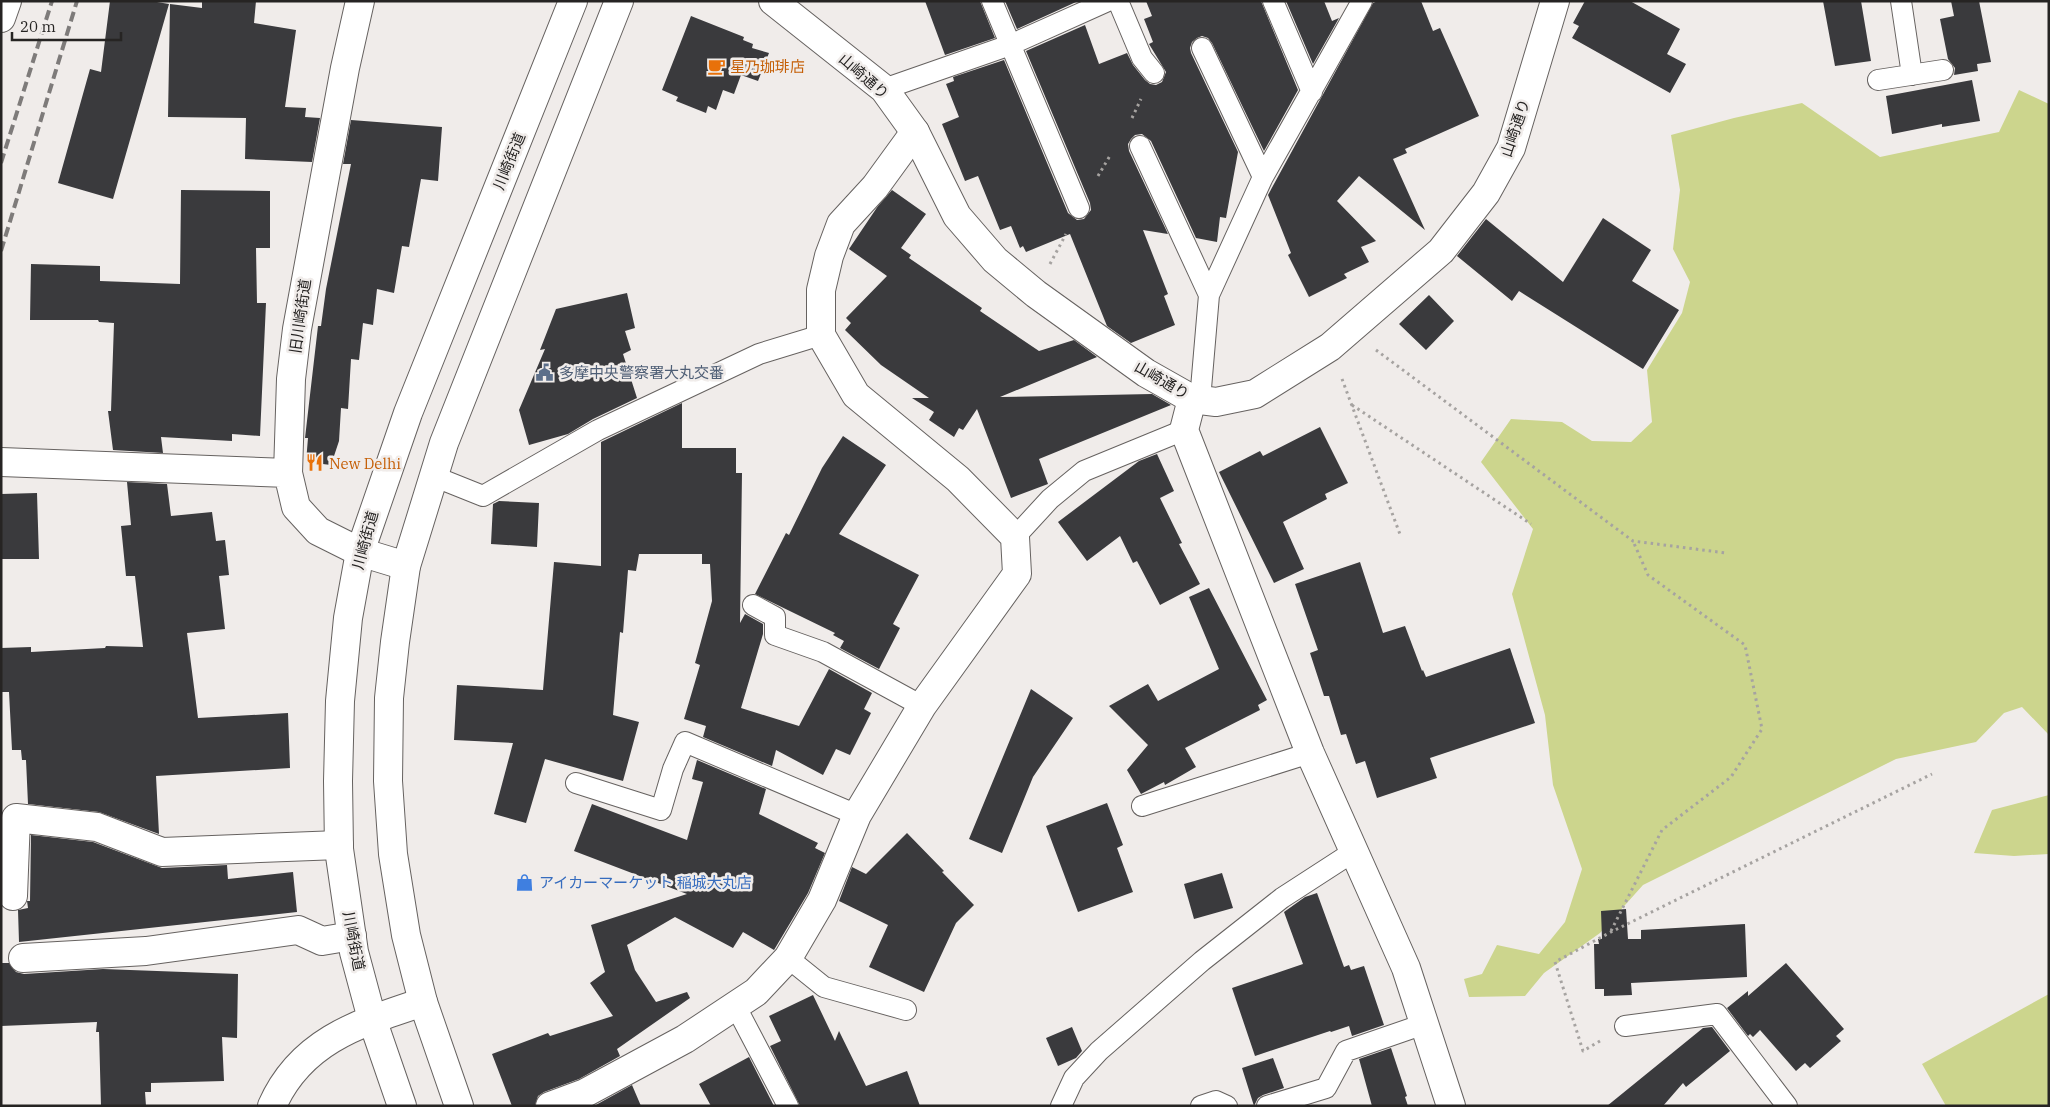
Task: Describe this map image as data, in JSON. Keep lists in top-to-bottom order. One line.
{"streets":{"street":["山崎通り","川崎街道","旧川崎街道"]},"crossings":[["川崎街道","旧川崎街道"]],"places":{"cafe":["星乃珈琲店"],"public building":["多摩中央警察署大丸交番"],"restaurant":["New Delhi"],"shop":["アイカーマーケット 稲城大丸店"]},"scale_bar":"20 m"}
